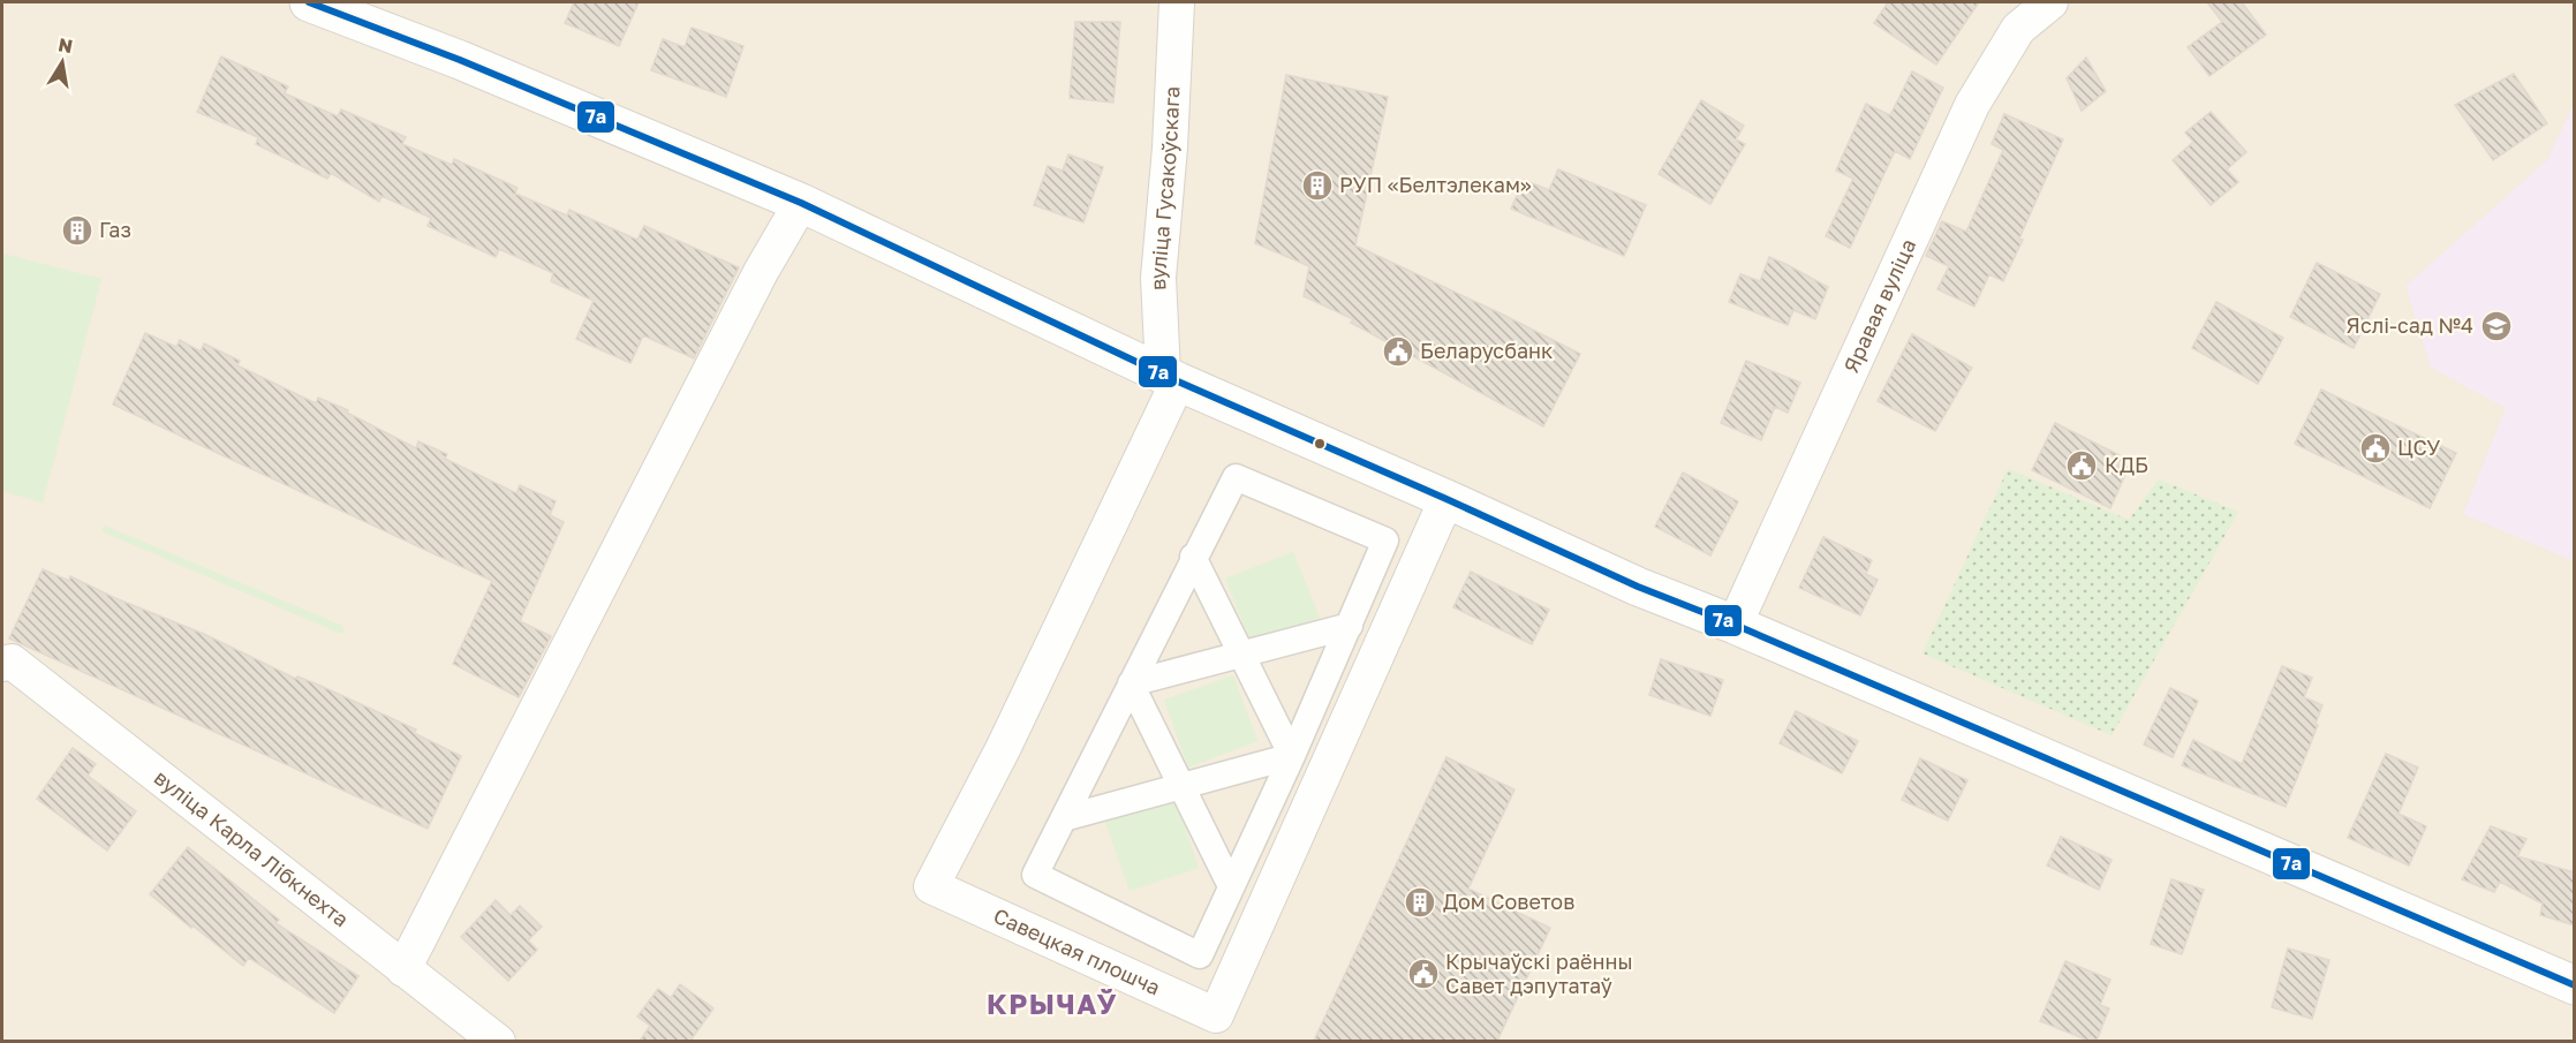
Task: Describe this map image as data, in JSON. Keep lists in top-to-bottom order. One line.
{"streets":{"street":["вуліца Гусакоўскага","Яравая вуліца","вуліца Карла Лібкнехта","Савецкая плошча"]},"crossings":[["вуліца Гусакоўскага","Савецкая плошча"]],"districts":["КРЫЧАЎ"],"places":{"building":["РУП «Белтэлекам»","Газ","Дом Советов"],"school or university":["Яслі-сад №4"],"public building":["Беларусбанк","ЦСУ","КДБ","Крычаўскі раённы Савет дэпутатаў"]},"lines":["transit line 7а"],"north":"top"}
